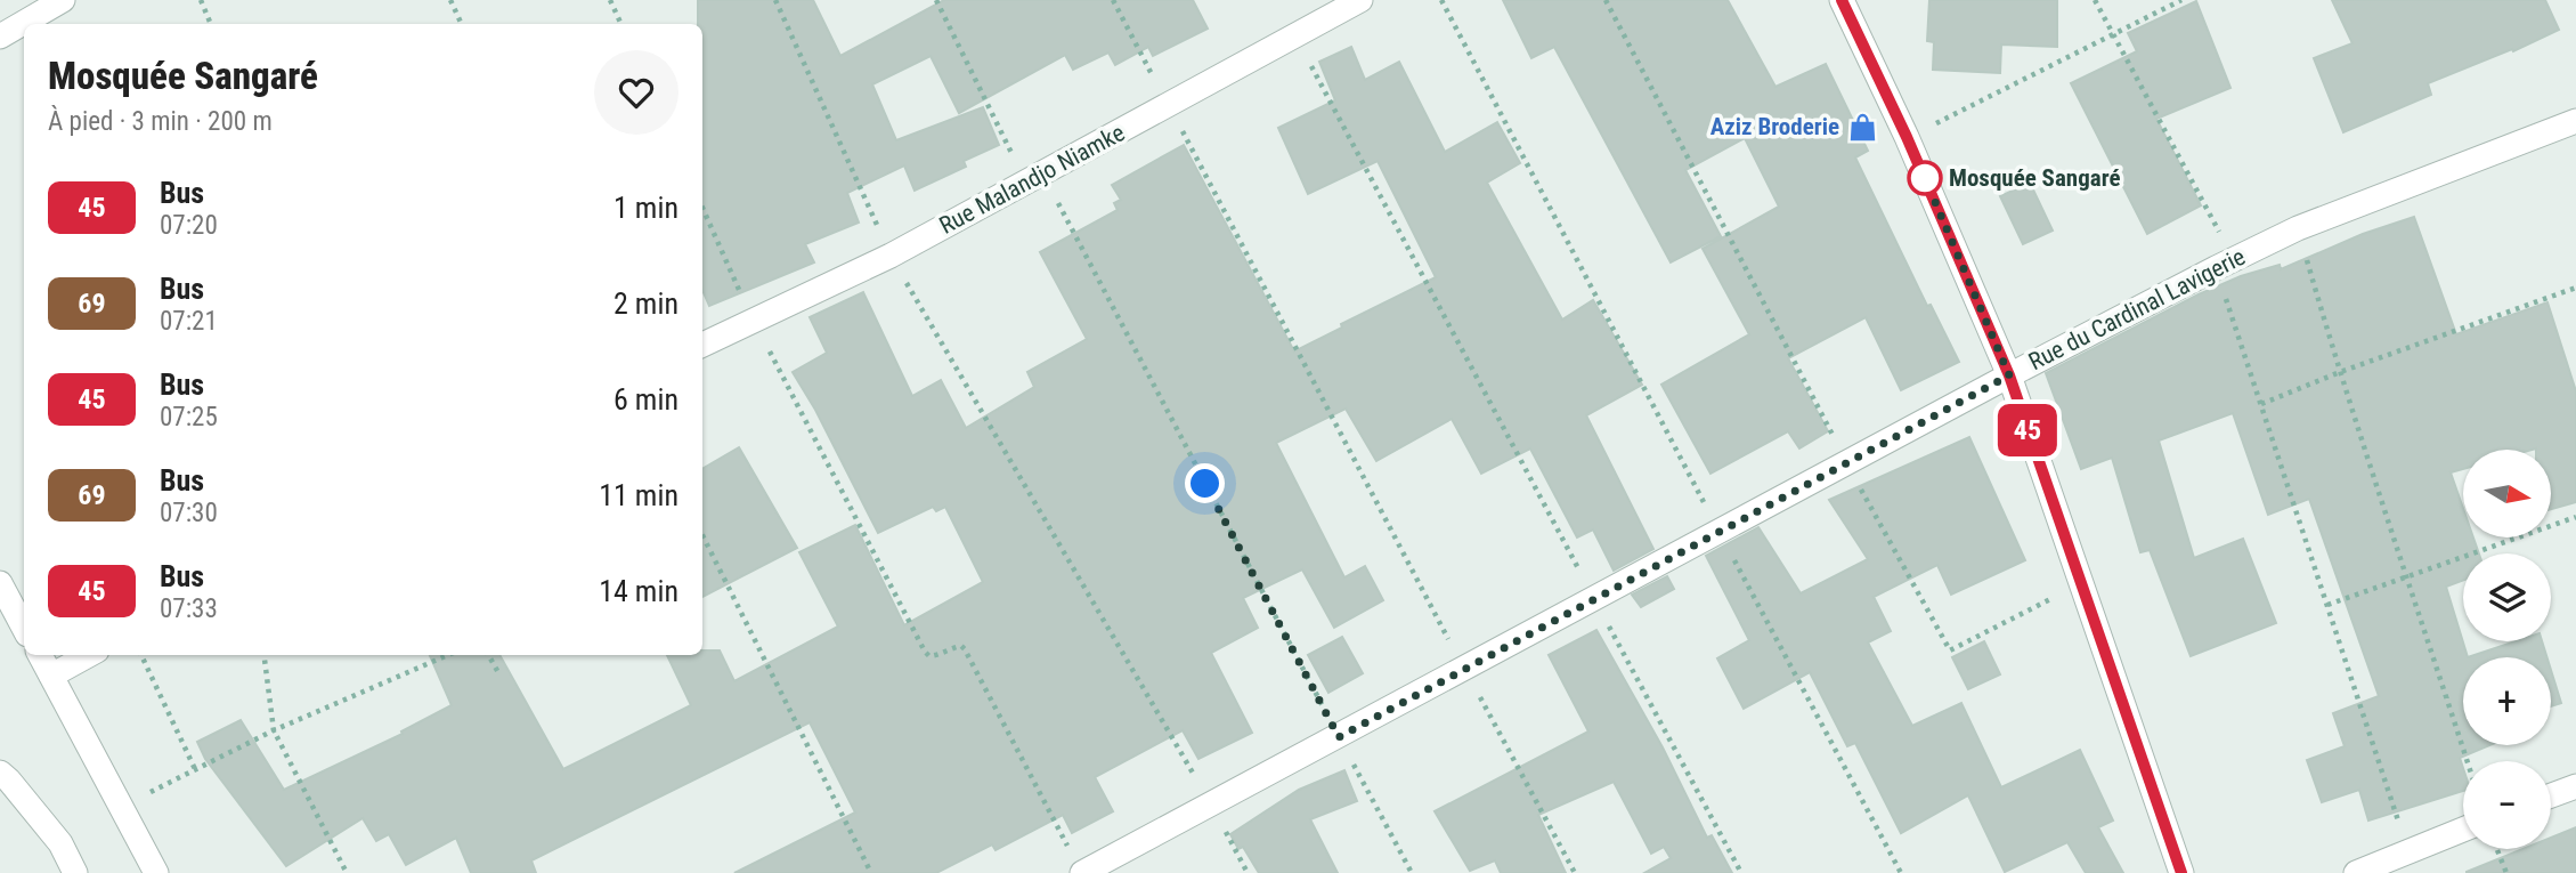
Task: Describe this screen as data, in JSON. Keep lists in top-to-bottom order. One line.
{"streets":{"street":["Rue Malandjo Niamke","Rue du Cardinal Lavigerie"]},"places":{"shop":["Aziz Broderie"],"other":["Mosquée Sangaré"]},"lines":["bus line 45"],"north":"right","page":{"on_map":"45","heading":["Mosquée Sangaré","À pied · 3 min · 200 m"],"list":[{"mark":"45","name":"Bus","note":"07:20","value":"1 min"},{"mark":"69","name":"Bus","note":"07:21","value":"2 min"},{"mark":"45","name":"Bus","note":"07:25","value":"6 min"},{"mark":"69","name":"Bus","note":"07:30","value":"11 min"},{"mark":"45","name":"Bus","note":"07:33","value":"14 min"}],"map_buttons":["+","−"]}}
